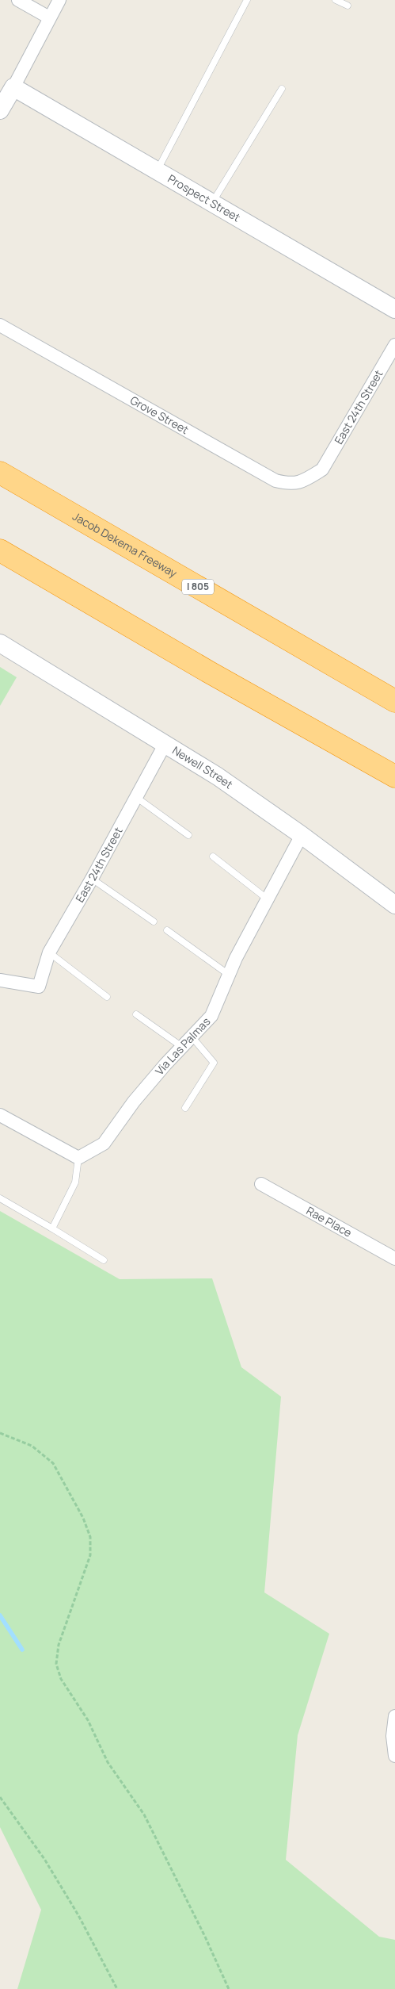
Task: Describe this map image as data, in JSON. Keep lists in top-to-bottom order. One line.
{"streets":{"highway":["Jacob Dekema Freeway","I 805"],"street":["Prospect Street","East 24th Street","Grove Street","Newell Street","Via Las Palmas","Rae Place"]},"crossings":[["East 24th Street","Grove Street"],["East 24th Street","Newell Street"],["Newell Street","Via Las Palmas"]]}
